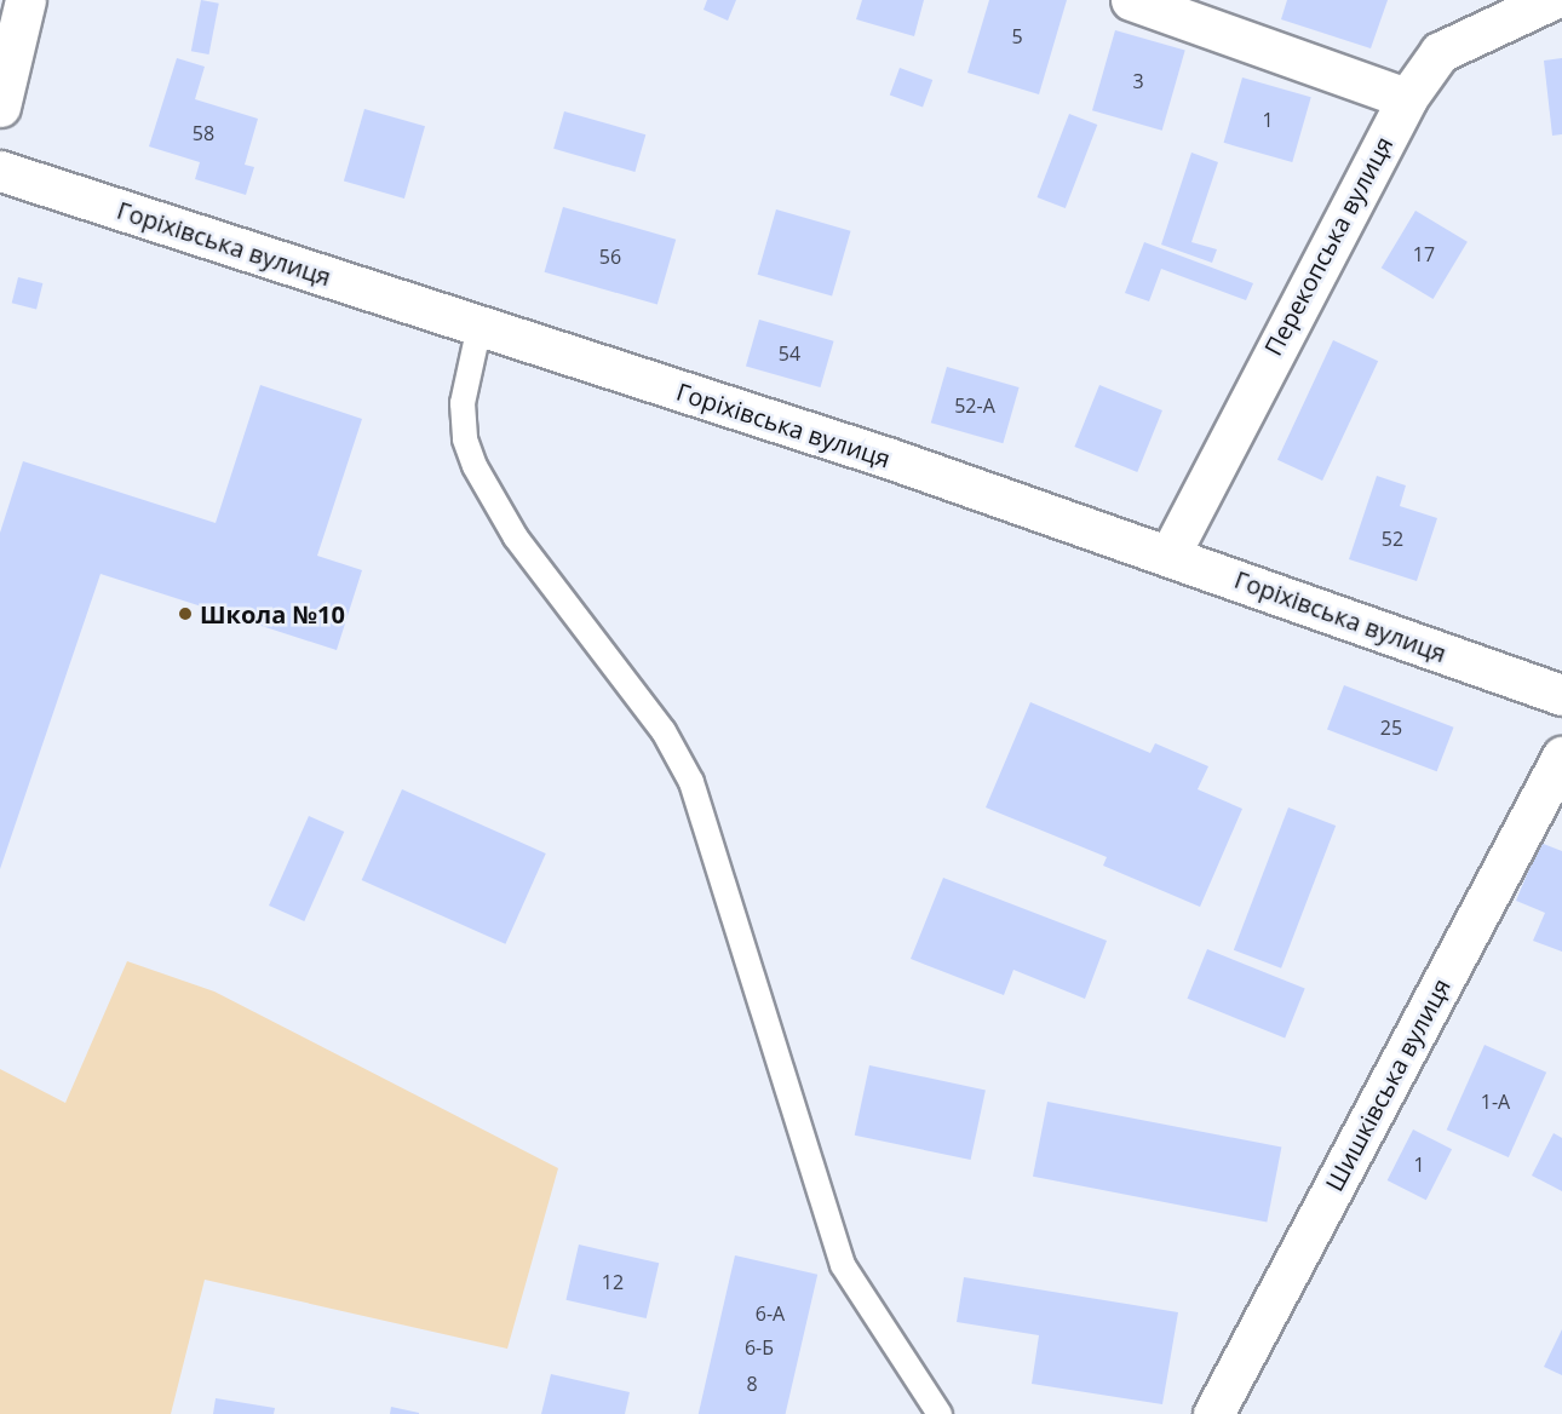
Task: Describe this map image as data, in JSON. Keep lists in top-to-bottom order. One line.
{"streets":{"street":["Горіхівська вулиця","Перекопська вулиця","Шишківська вулиця"]},"crossings":[["Горіхівська вулиця","Перекопська вулиця"]],"places":["Школа №10"],"house_numbers":["5","3","1","58","17","56","54","52-А","52","25","1-А","1","12","6-А","6-Б","8"]}
